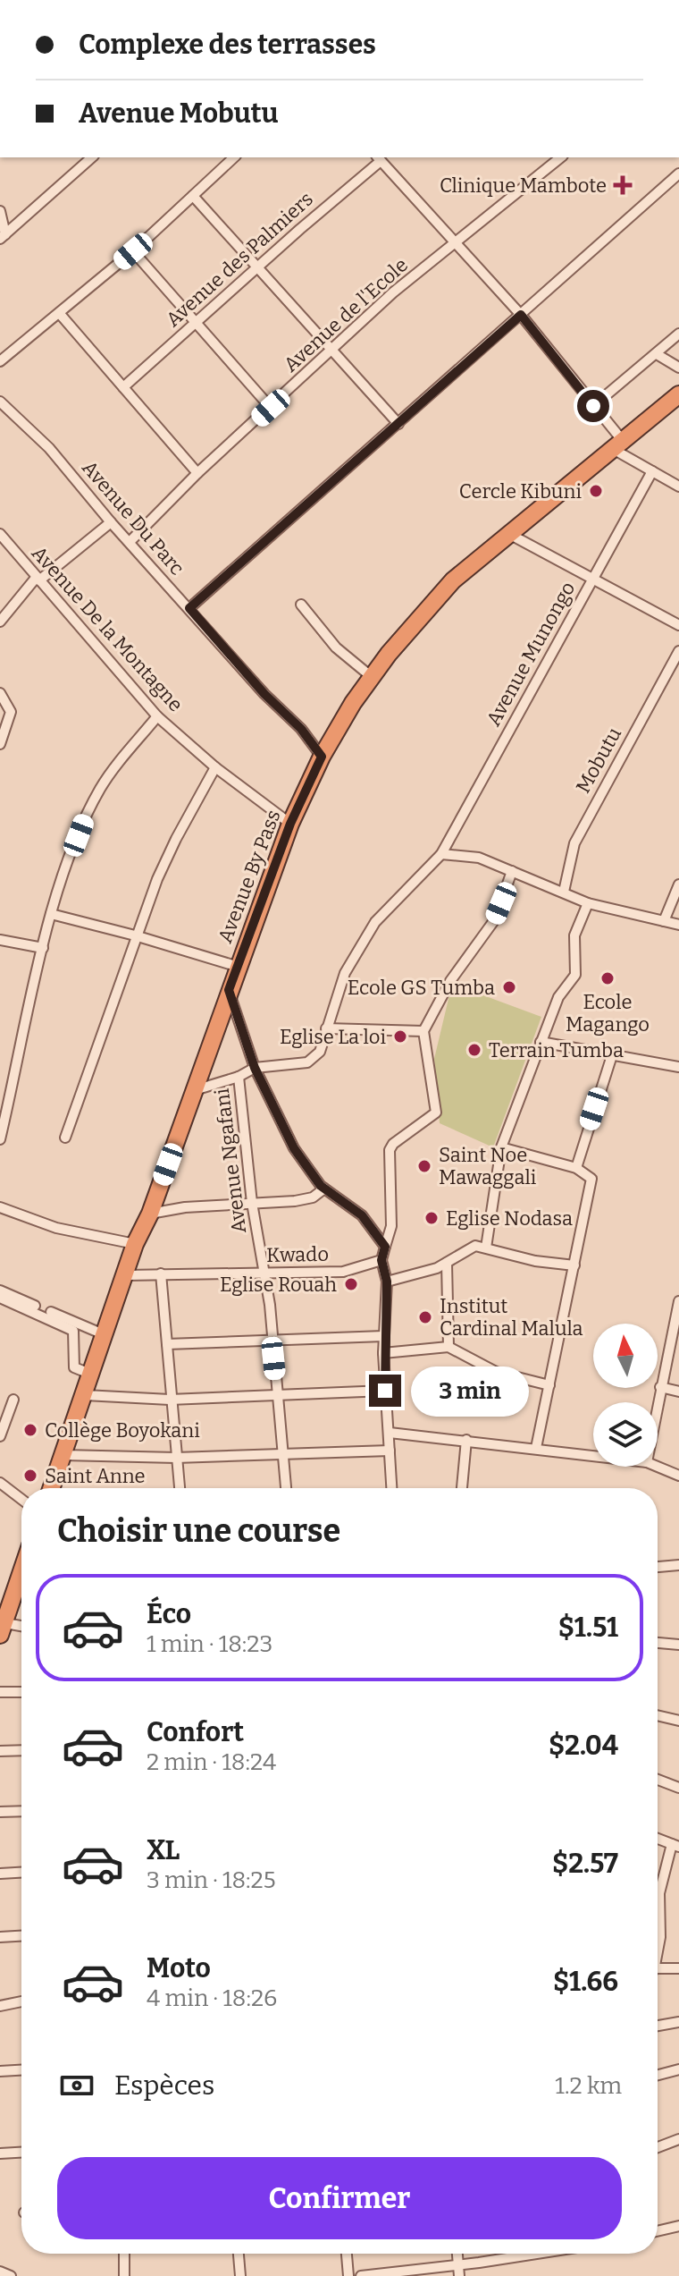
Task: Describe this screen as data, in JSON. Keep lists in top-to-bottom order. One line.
{"streets":{"highway":["Avenue By Pass"],"street":["Avenue des Palmiers","Avenue de l'Ecole","Avenue Du Parc","Avenue De la Montagne","Avenue Munongo","Mobutu","Avenue Ngafani","Kwado"]},"crossings":[["Avenue de l'Ecole","Avenue Du Parc"],["Avenue Du Parc","Avenue By Pass"],["Avenue De la Montagne","Avenue By Pass"],["Avenue By Pass","Kwado"],["Avenue Ngafani","Kwado"]],"places":{"health":["Clinique Mambote"],"other":["Cercle Kibuni","Ecole Magango","Ecole GS Tumba","Eglise La loi","Terrain Tumba","Saint Noe Mawaggali","Eglise Nodasa","Eglise Rouah","Institut Cardinal Malula","Collège Boyokani","Saint Anne"]},"north":"top","page":{"banner":["Complexe des terrasses","Avenue Mobutu"],"bubble":"3 min","heading":"Choisir une course","list":[{"name":"Éco","note":"1 min · 18:23","value":"$1.51"},{"name":"Confort","note":"2 min · 18:24","value":"$2.04"},{"name":"XL","note":"3 min · 18:25","value":"$2.57"},{"name":"Moto","note":"4 min · 18:26","value":"$1.66"}],"pay":["Espèces","1.2 km"],"buttons":"Confirmer"}}
